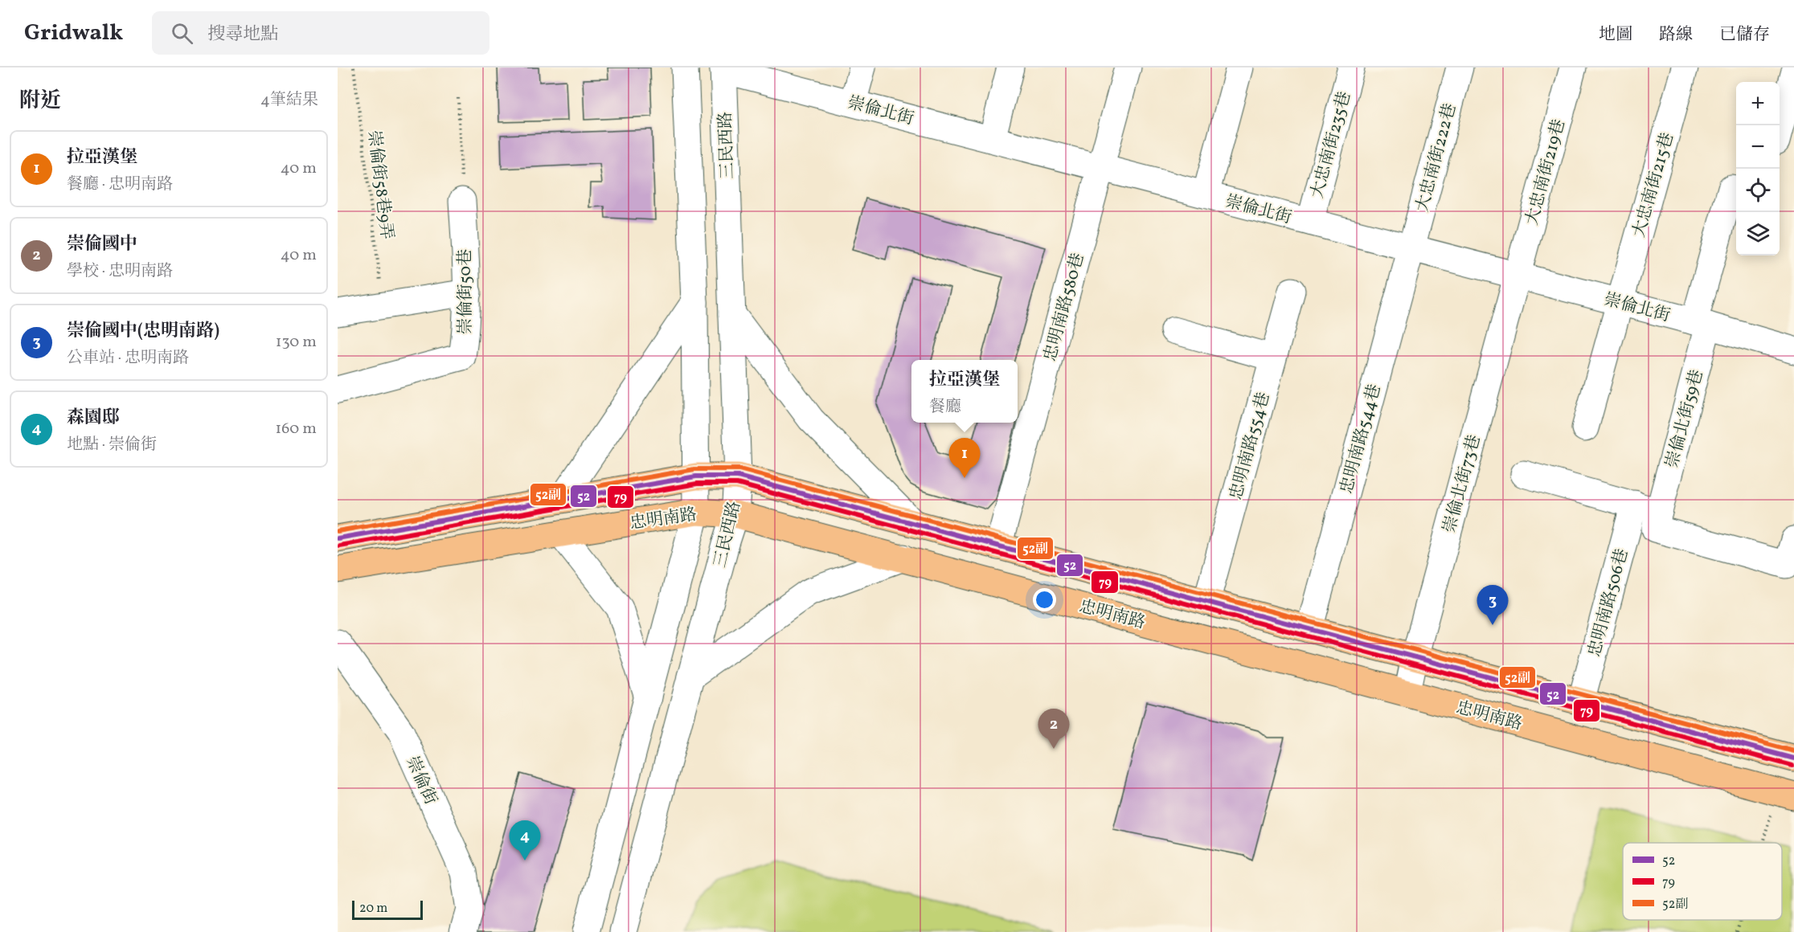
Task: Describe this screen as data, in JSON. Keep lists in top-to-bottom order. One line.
{"streets":{"main road":["忠明南路"],"street":["崇倫北街","大忠南街235巷","三民西路","大忠南街222巷","大忠南街219巷","大忠南街215巷","崇倫街50巷","忠明南路580巷","崇倫北街59巷","忠明南路544巷","忠明南路554巷","崇倫北街73巷","忠明南路506巷","崇倫街"],"path":["崇倫街58巷9弄"]},"crossings":[["崇倫北街","大忠南街235巷"],["崇倫北街","三民西路"],["崇倫北街","大忠南街222巷"],["崇倫北街","大忠南街219巷"],["崇倫北街","大忠南街215巷"],["崇倫北街","忠明南路580巷"],["崇倫北街","崇倫北街59巷"],["崇倫北街","忠明南路544巷"],["崇倫北街","崇倫北街73巷"],["三民西路","忠明南路"],["大忠南街222巷","忠明南路544巷"],["大忠南街219巷","崇倫北街73巷"],["忠明南路580巷","忠明南路"],["忠明南路544巷","忠明南路"],["忠明南路554巷","忠明南路"],["崇倫北街73巷","忠明南路"],["忠明南路","忠明南路506巷"]],"lines":["transit line 52副","transit line 52","transit line 79"],"legend":["52","79","52副"],"scale_bar":"20 m","page":{"header":"Gridwalk","search":"搜尋地點","nav":["地圖","路線","已儲存"],"heading":["附近","4筆結果"],"map_buttons":["+","−"],"list":[{"mark":"1","name":"拉亞漢堡","note":"餐廳 · 忠明南路","value":"40 m"},{"mark":"2","name":"崇倫國中","note":"學校 · 忠明南路","value":"40 m"},{"mark":"3","name":"崇倫國中(忠明南路)","note":"公車站 · 忠明南路","value":"130 m"},{"mark":"4","name":"森園邸","note":"地點 · 崇倫街","value":"160 m"}],"popup":["拉亞漢堡","餐廳"],"pins":["1","3","2","4"],"scale":"20 m"}}
